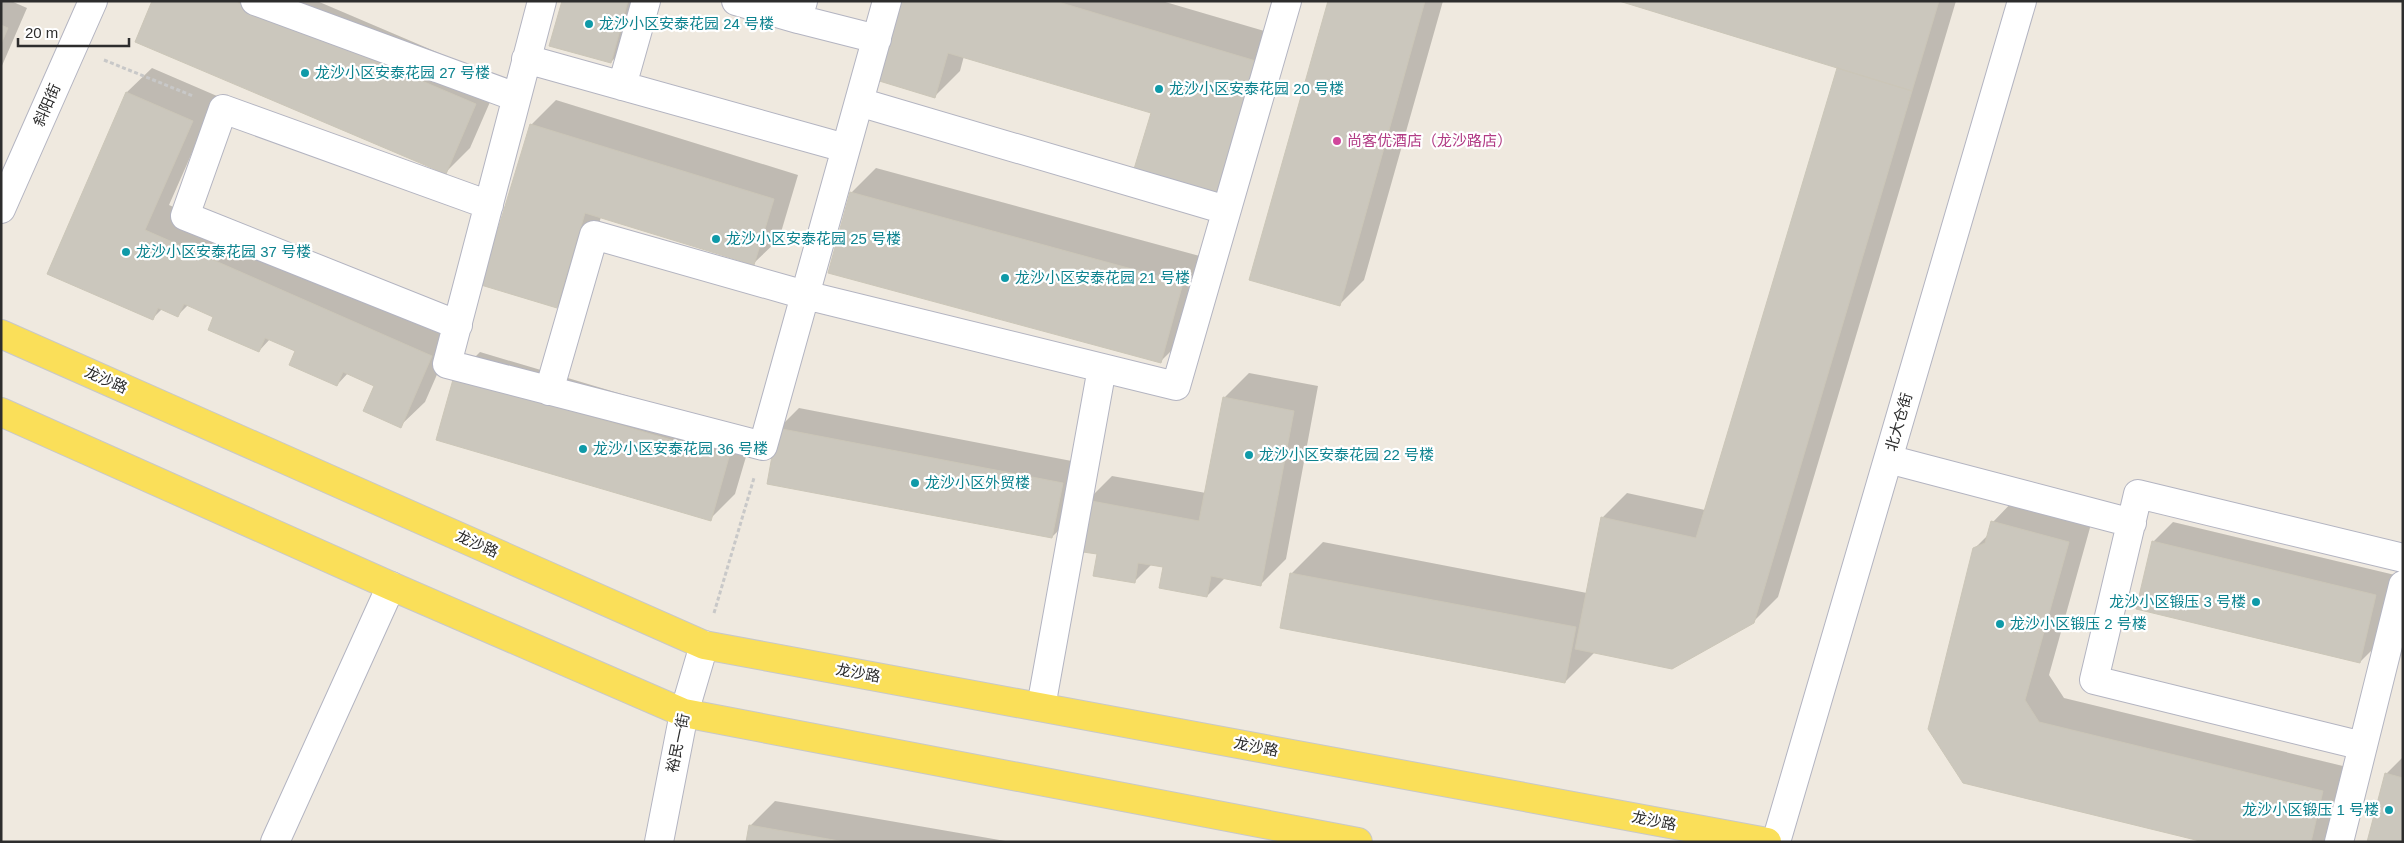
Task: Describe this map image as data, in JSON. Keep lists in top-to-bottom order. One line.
{"streets":{"main road":["龙沙路"],"street":["斜阳街","北大仓街","裕民一街"]},"crossings":[["龙沙路","裕民一街"]],"places":["龙沙小区安泰花园 24 号楼","龙沙小区安泰花园 27 号楼","龙沙小区安泰花园 20 号楼","尚客优酒店（龙沙路店）","龙沙小区安泰花园 25 号楼","龙沙小区安泰花园 37 号楼","龙沙小区安泰花园 21 号楼","龙沙小区安泰花园 36 号楼","龙沙小区安泰花园 22 号楼","龙沙小区外贸楼","龙沙小区锻压 3 号楼","龙沙小区锻压 2 号楼","龙沙小区锻压 1 号楼"],"scale_bar":"20 m"}
